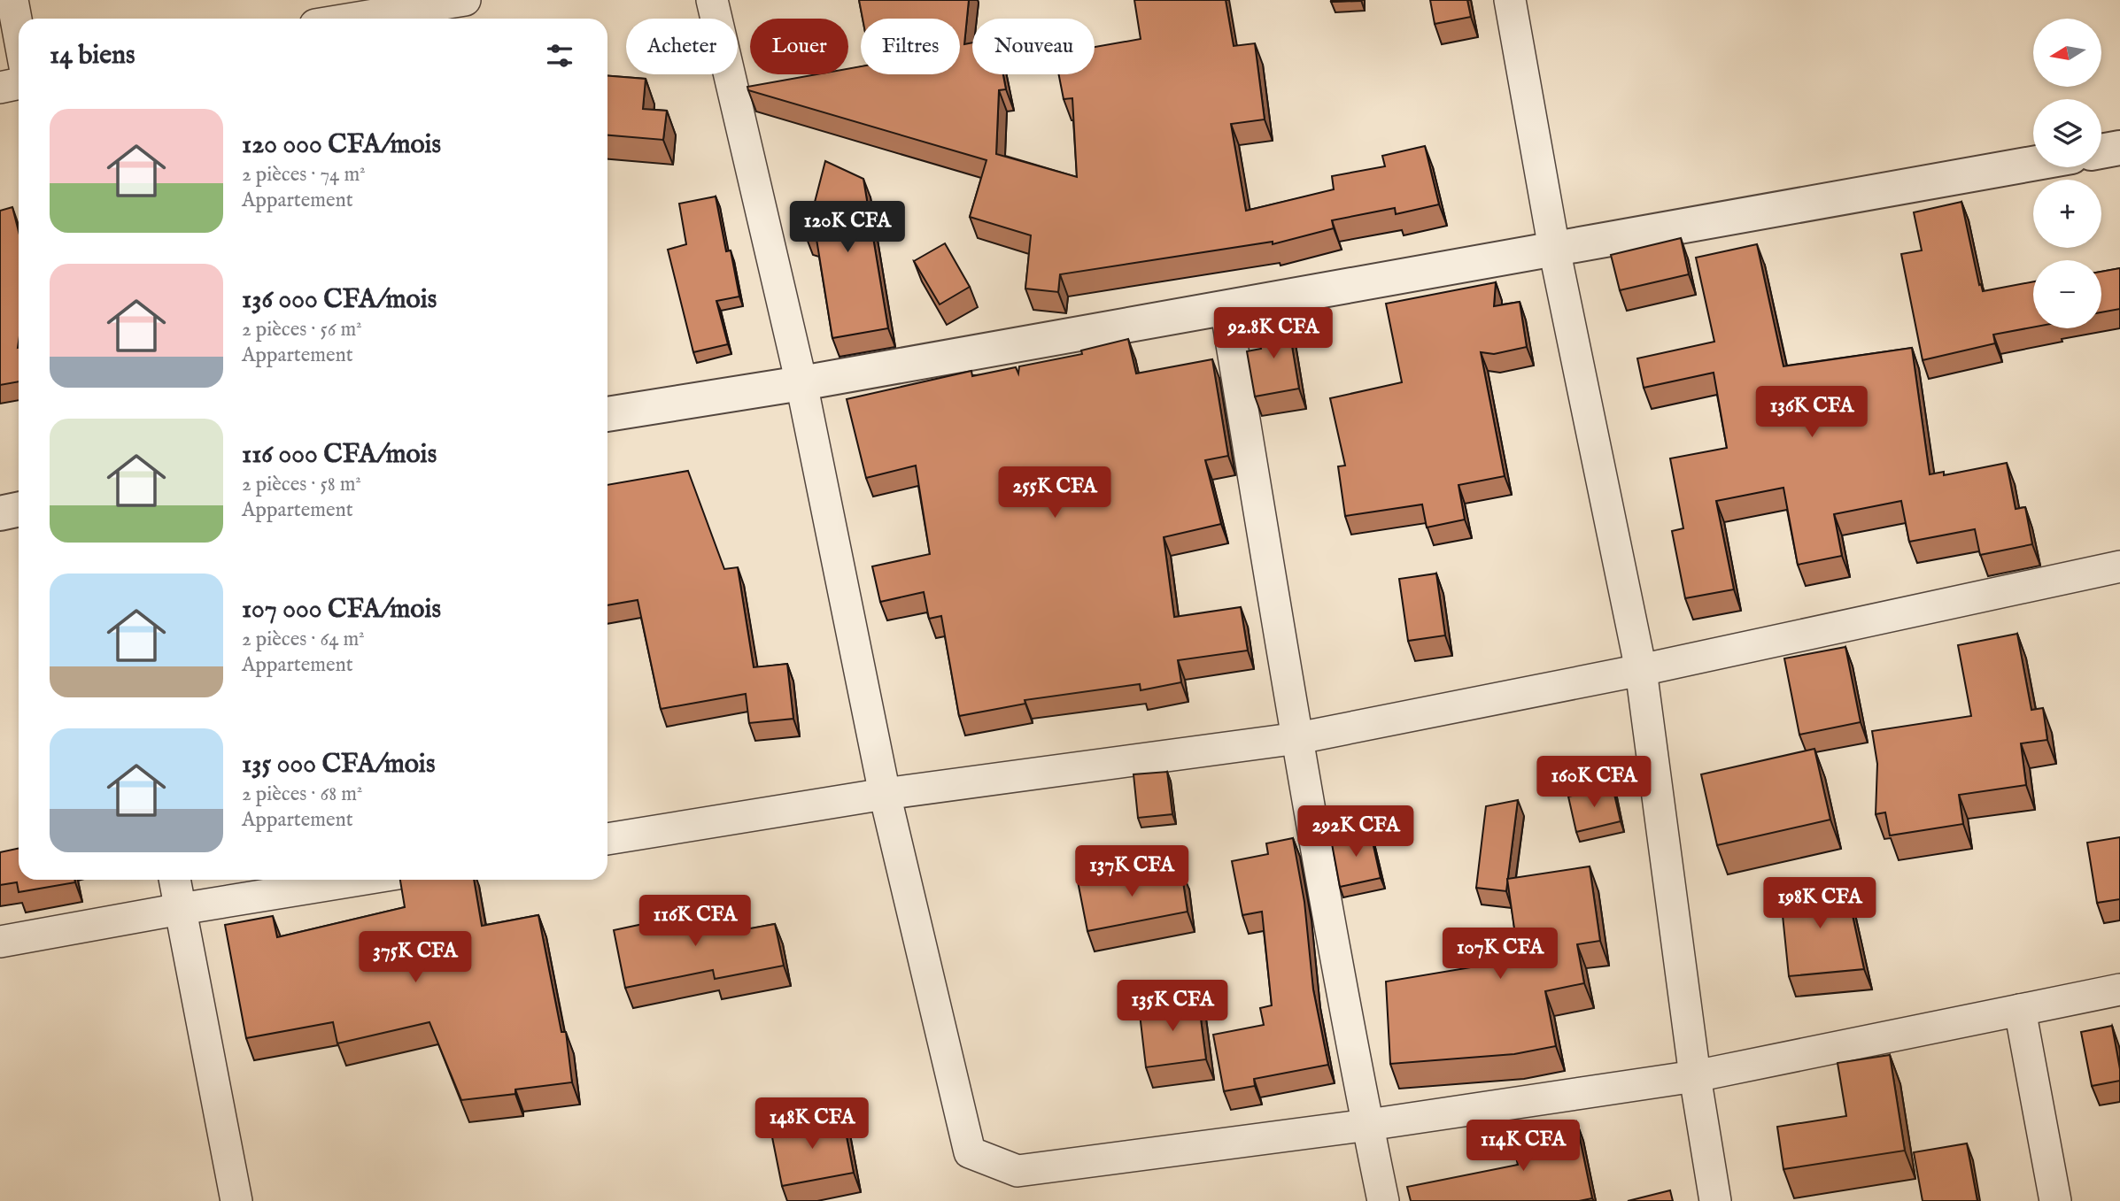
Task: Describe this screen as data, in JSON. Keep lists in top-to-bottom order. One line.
{"north":"left","page":{"map_buttons":["+","−"],"chip":["Acheter","Louer","Filtres","Nouveau"],"heading":"14 biens","list":[{"name":"120 000 CFA/mois","note":"2 pièces · 74 m² · Appartement"},{"name":"136 000 CFA/mois","note":"2 pièces · 56 m² · Appartement"},{"name":"116 000 CFA/mois","note":"2 pièces · 58 m² · Appartement"},{"name":"107 000 CFA/mois","note":"2 pièces · 64 m² · Appartement"},{"name":"135 000 CFA/mois","note":"2 pièces · 68 m² · Appartement"}],"price":["120K CFA","92.8K CFA","136K CFA","255K CFA","160K CFA","292K CFA","137K CFA","198K CFA","116K CFA","107K CFA","375K CFA","135K CFA","148K CFA","114K CFA"]}}
